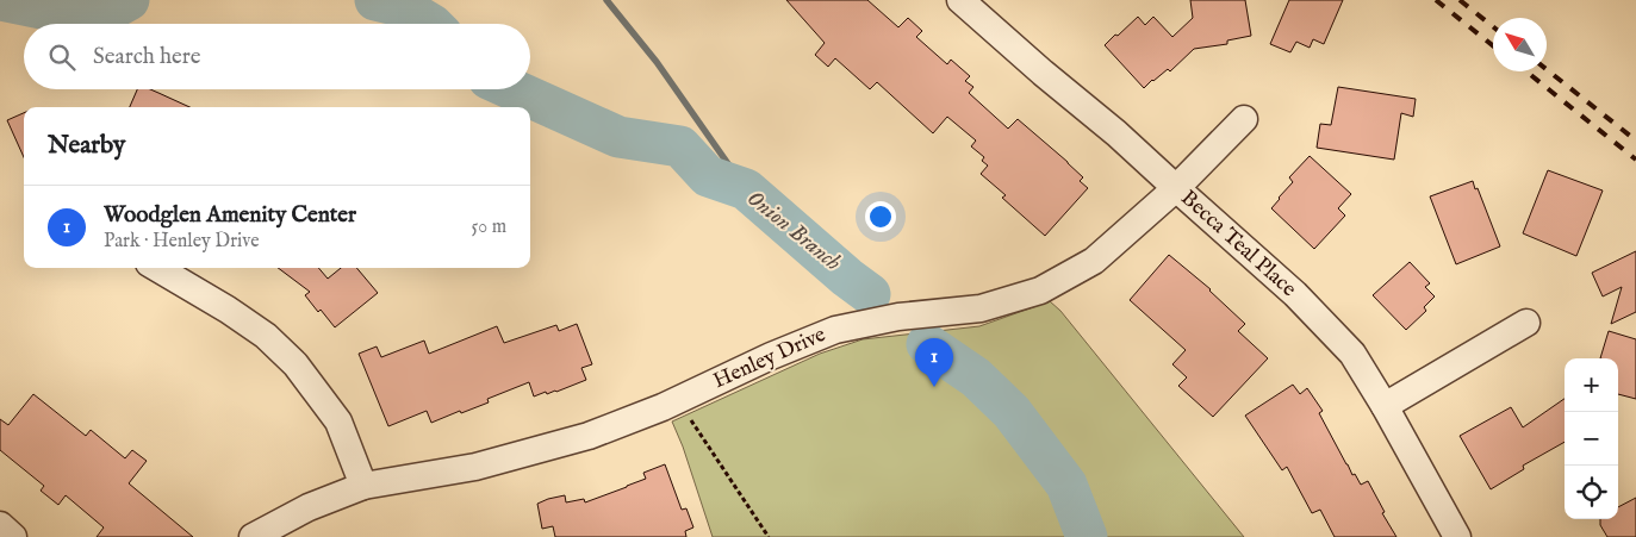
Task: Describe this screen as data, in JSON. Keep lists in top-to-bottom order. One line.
{"streets":{"street":["Becca Teal Place","Henley Drive"]},"crossings":[["Becca Teal Place","Henley Drive"]],"water":["Onion Branch"],"north":"top left","page":{"search":"Search here","heading":"Nearby","list":[{"mark":"1","name":"Woodglen Amenity Center","note":"Park · Henley Drive","value":"50 m"}],"pins":"1","map_buttons":["+","−"]}}
